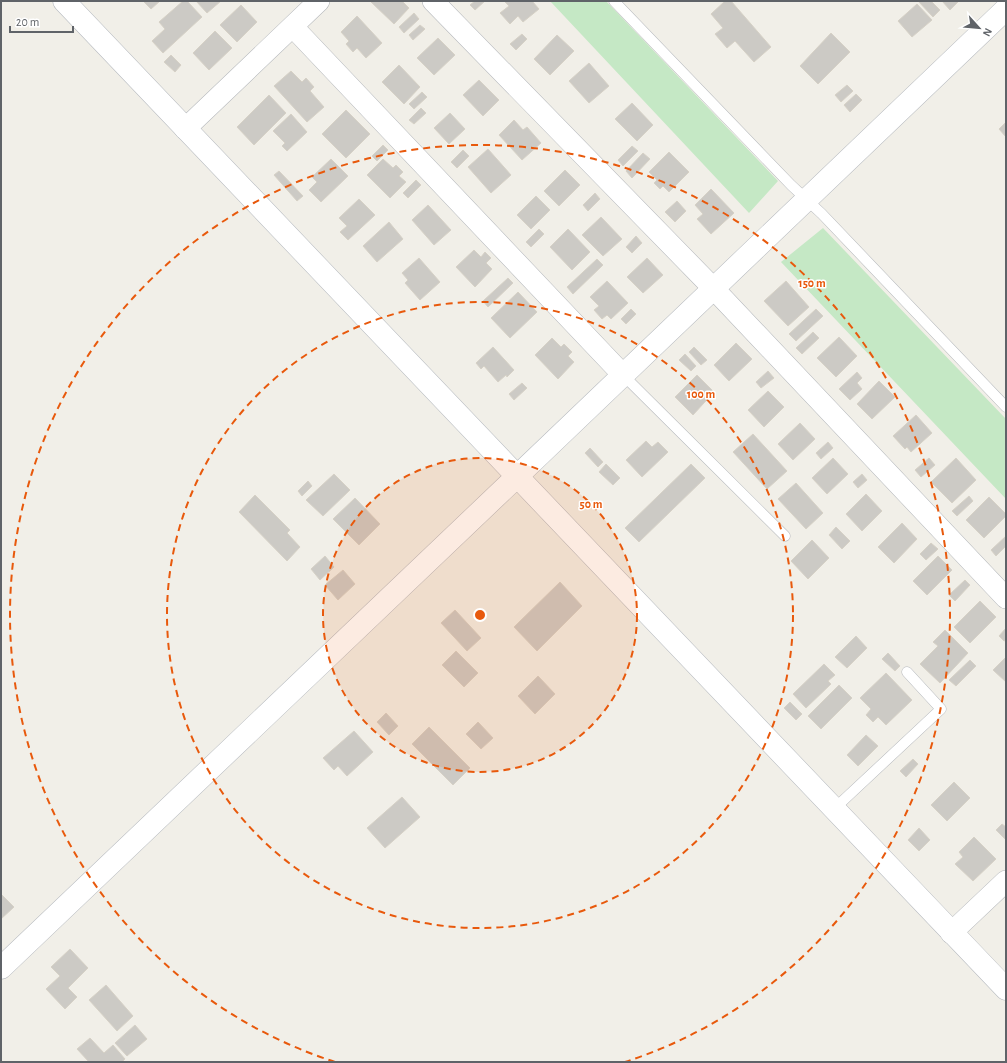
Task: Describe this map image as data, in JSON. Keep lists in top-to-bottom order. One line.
{"scale_bar":"20 m","north":"bottom right","rings":["150 m","100 m","50 m"]}
